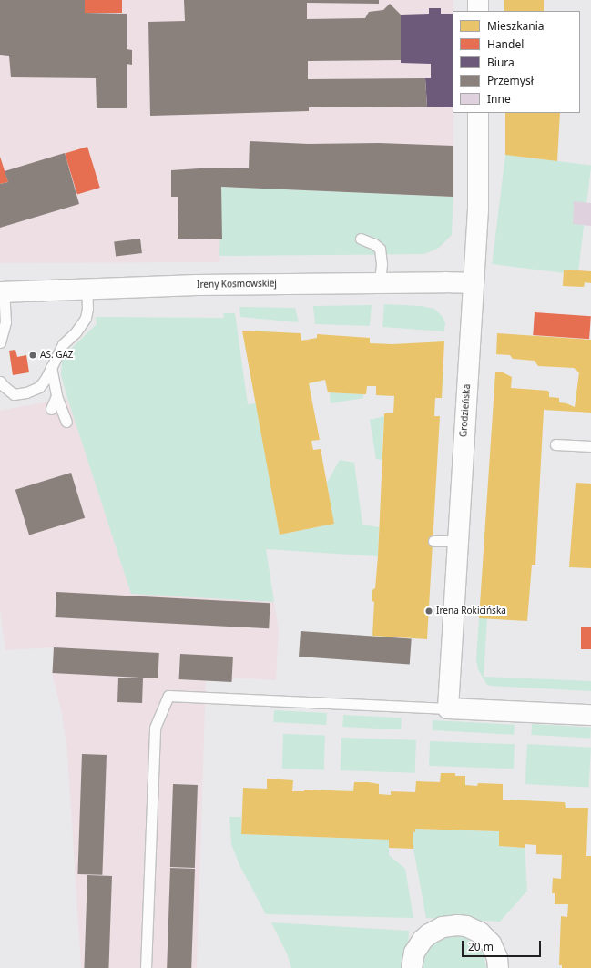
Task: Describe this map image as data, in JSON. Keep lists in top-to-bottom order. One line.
{"streets":{"street":["Ireny Kosmowskiej","Grodzieńska"]},"crossings":[["Ireny Kosmowskiej","Grodzieńska"]],"places":["AS. GAZ","Irena Rokicińska"],"legend":["Mieszkania","Handel","Biura","Przemysł","Inne"],"scale_bar":"20 m"}
